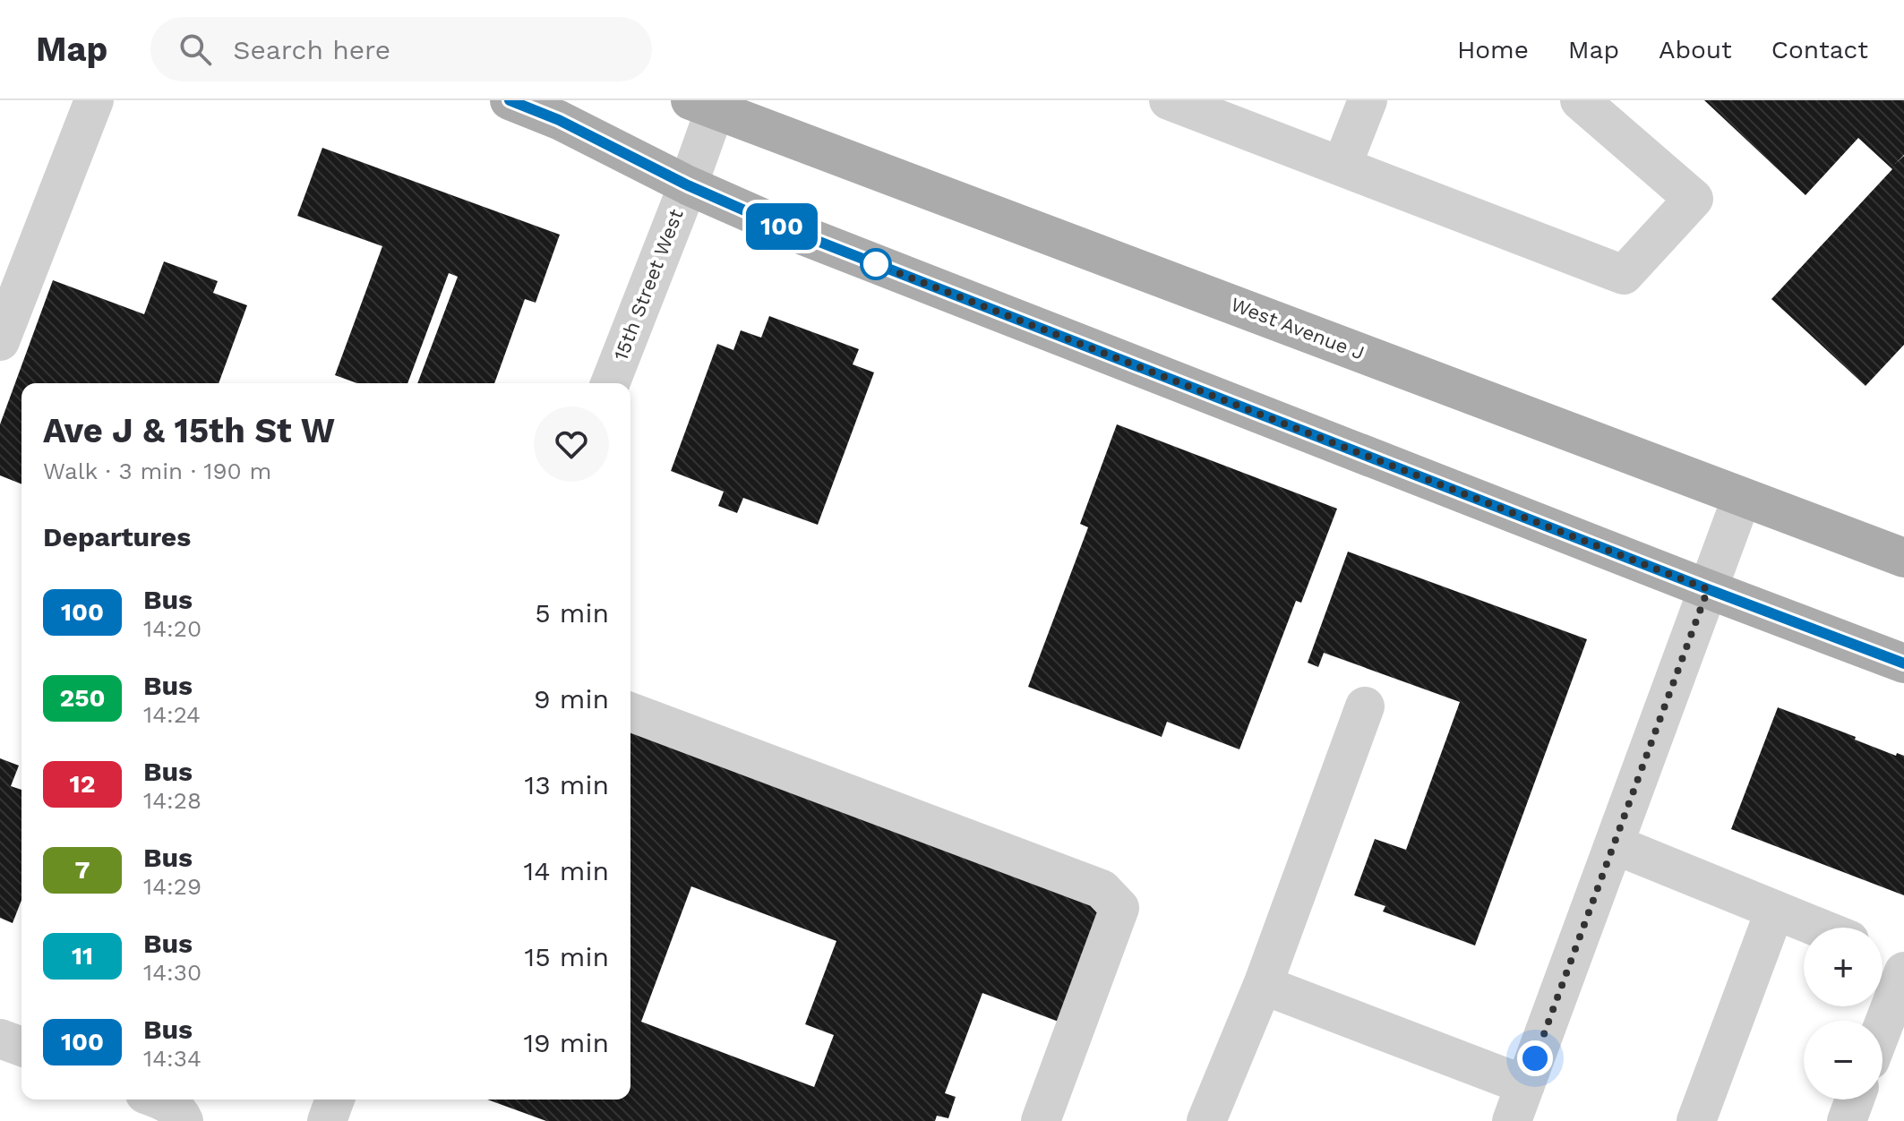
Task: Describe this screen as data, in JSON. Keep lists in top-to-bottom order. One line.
{"streets":{"main road":["West Avenue J"],"street":["15th Street West"]},"crossings":[["15th Street West","West Avenue J"]],"lines":["bus line 100"],"page":{"header":"Map","search":"Search here","nav":["Home","Map","About","Contact"],"on_map":"100","heading":[["Ave J & 15th St W","Walk · 3 min · 190 m"],"Departures"],"list":[{"mark":"100","name":"Bus","note":"14:20","value":"5 min"},{"mark":"250","name":"Bus","note":"14:24","value":"9 min"},{"mark":"12","name":"Bus","note":"14:28","value":"13 min"},{"mark":"7","name":"Bus","note":"14:29","value":"14 min"},{"mark":"11","name":"Bus","note":"14:30","value":"15 min"},{"mark":"100","name":"Bus","note":"14:34","value":"19 min"}],"map_buttons":["+","−"]}}
